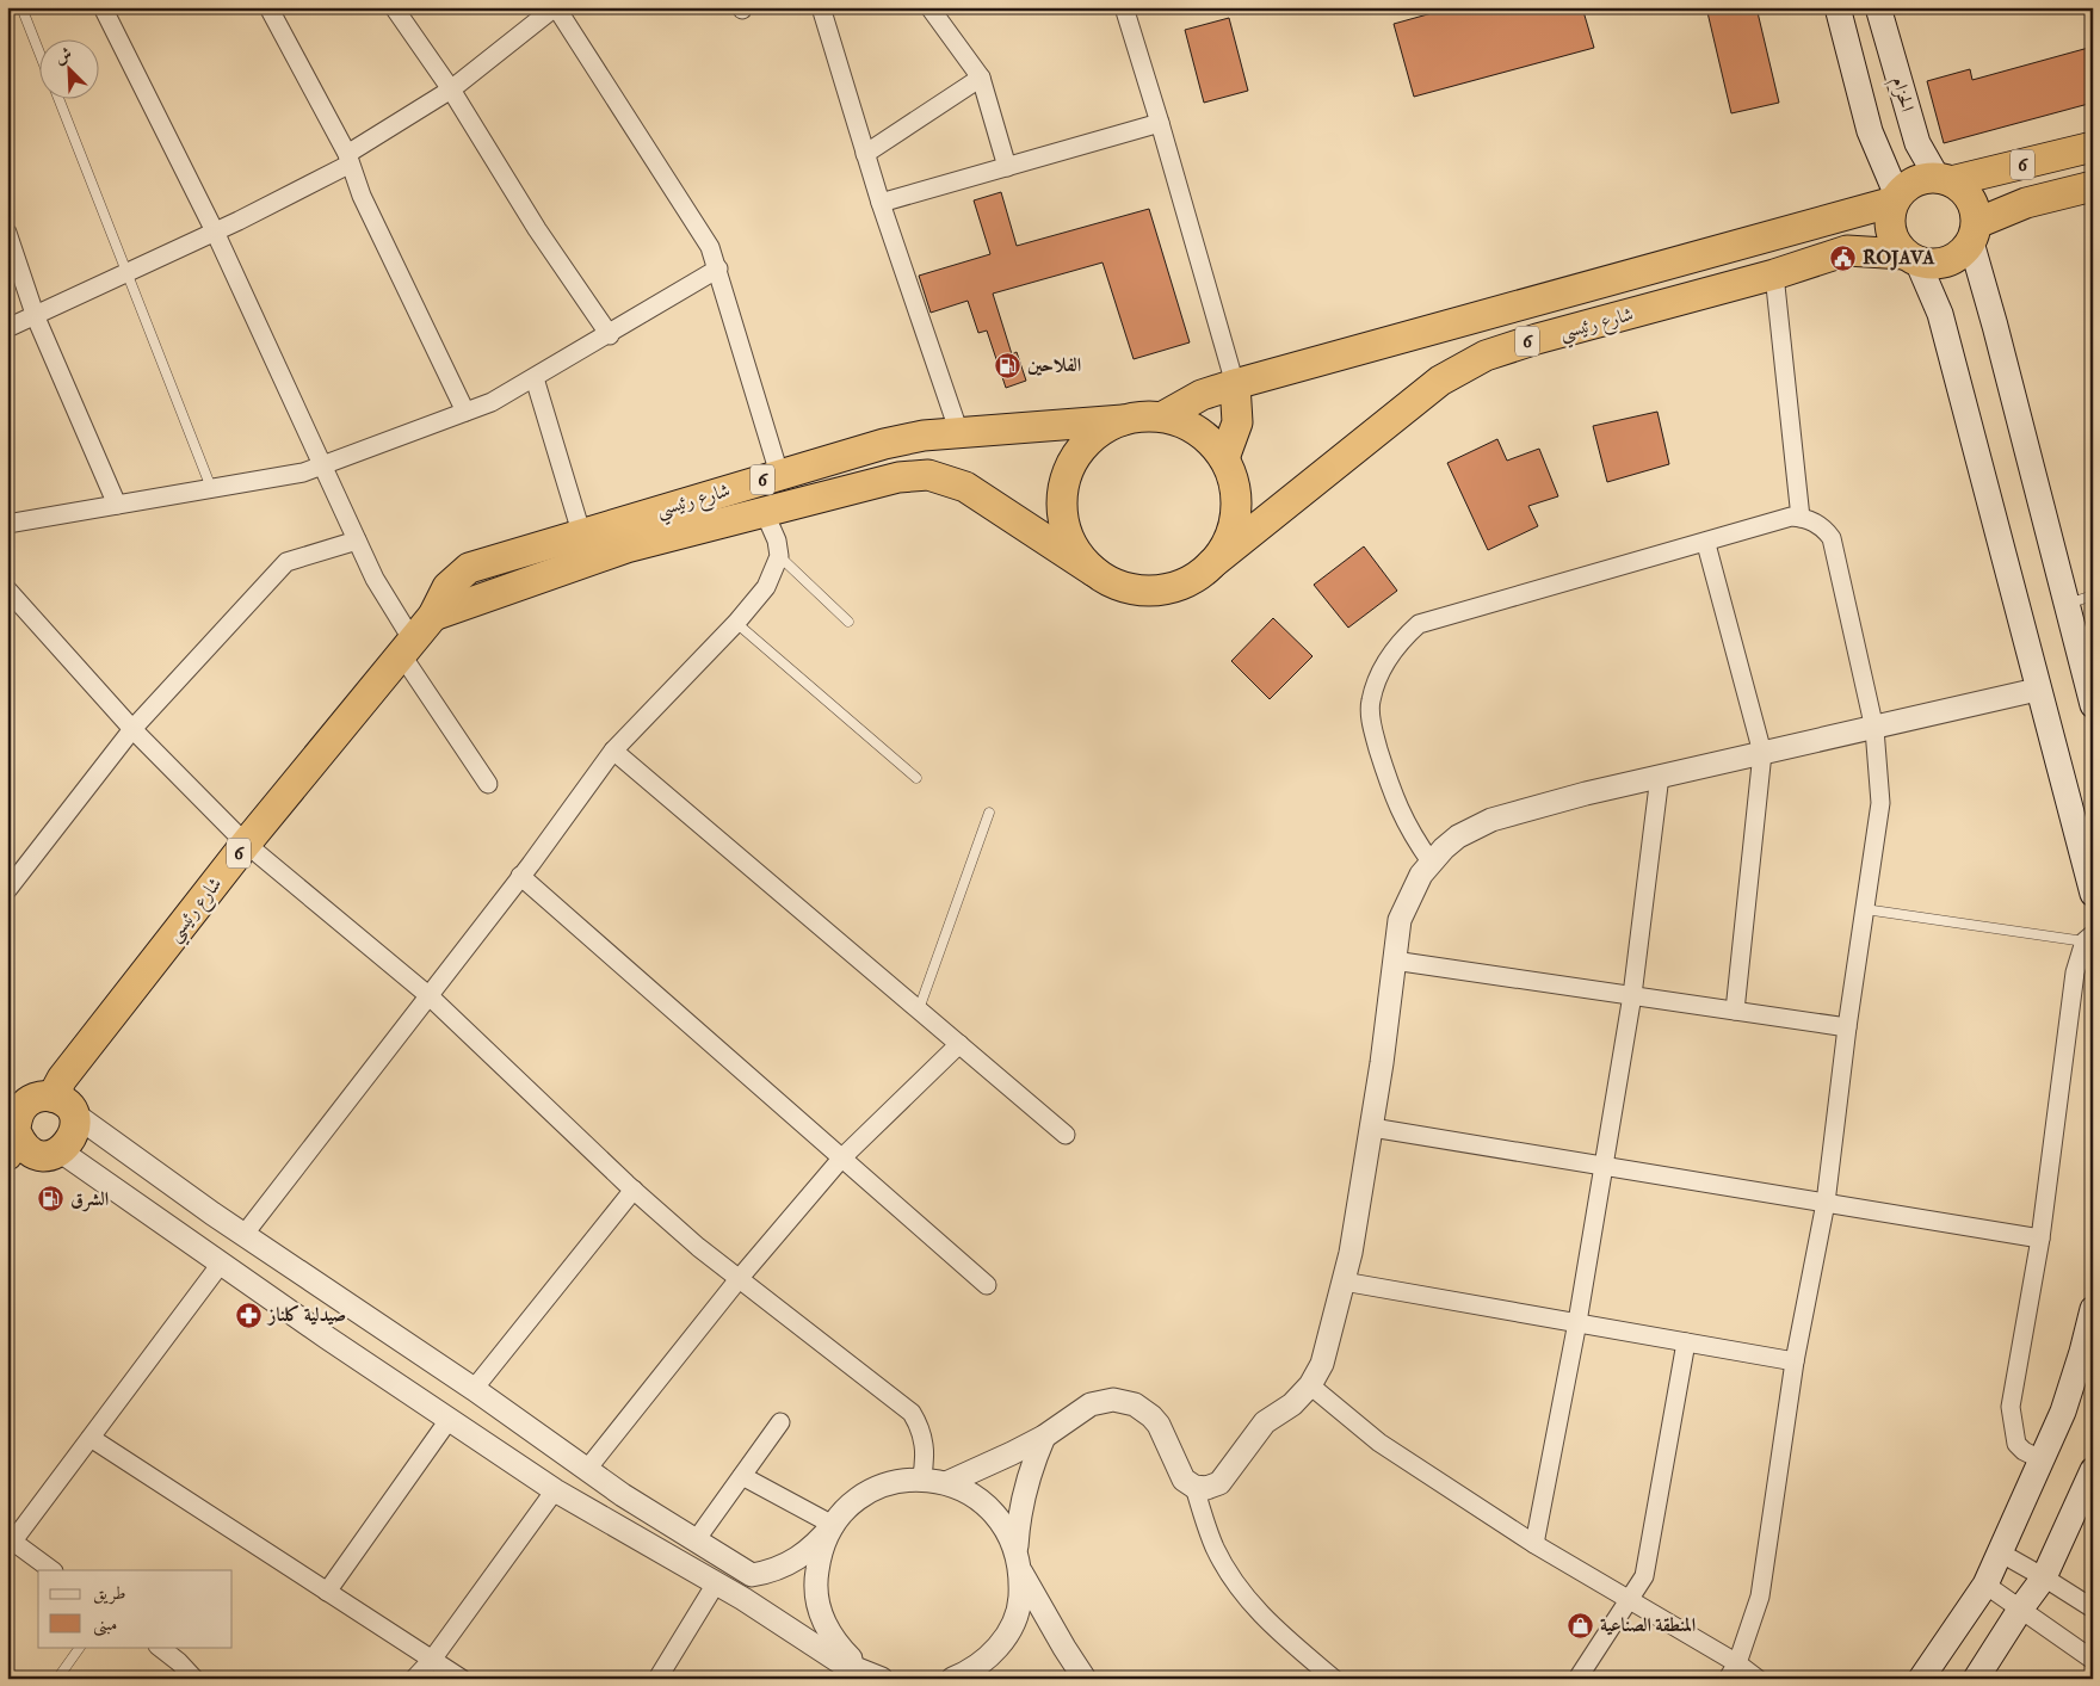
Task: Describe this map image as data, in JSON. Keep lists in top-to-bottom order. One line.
{"streets":{"highway":["6","شارع رئيسي"],"main road":["الحزام"]},"crossings":[["الحزام","شارع رئيسي"]],"places":{"public building":["ROJAVA"],"fuel station":["الفلاحين","الشرق"],"pharmacy":["صيدلية كلناز"],"shop":["المنطقة الصناعية"]},"legend":["طريق","مبنى"],"north":"top left"}
